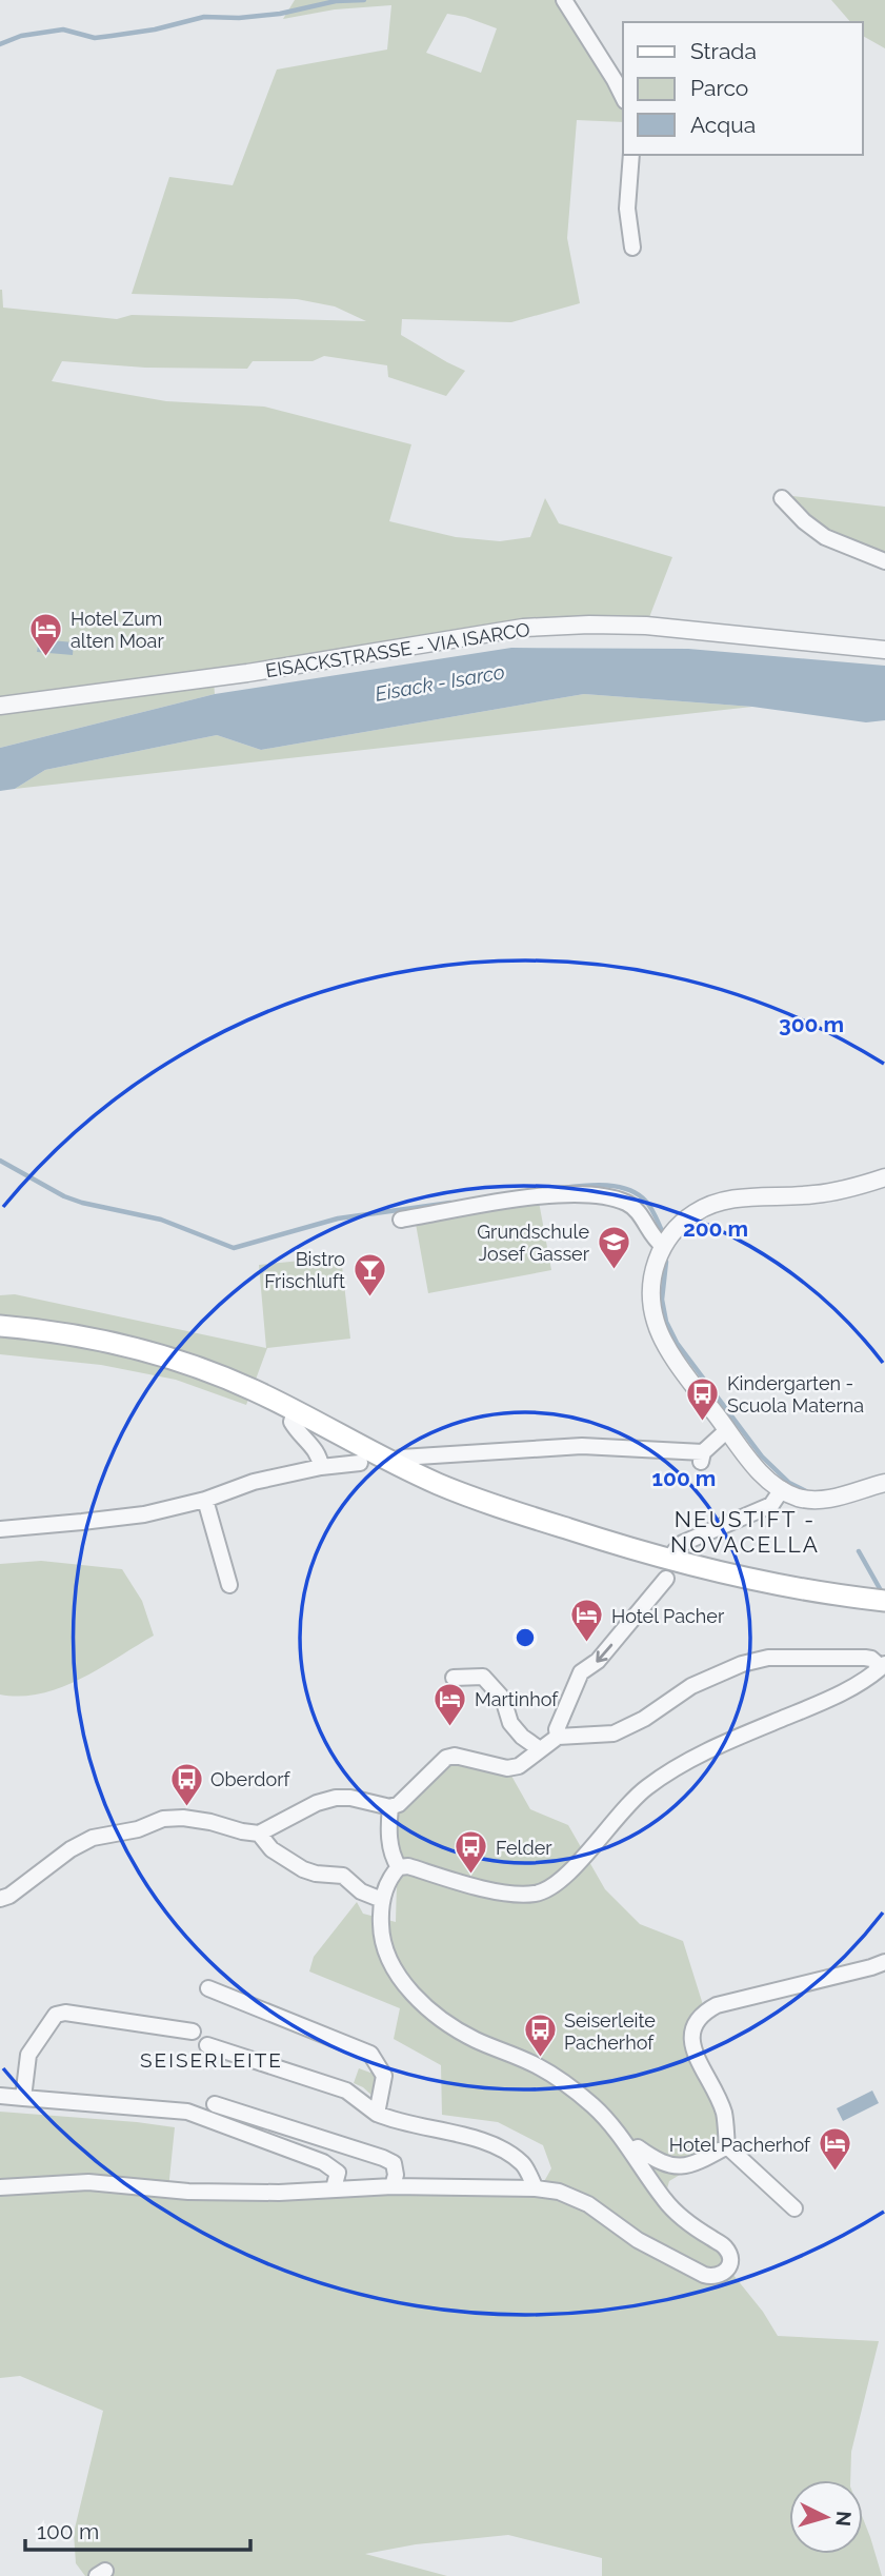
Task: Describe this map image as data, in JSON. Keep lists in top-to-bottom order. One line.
{"streets":{"street":["EISACKSTRASSE - VIA ISARCO"]},"districts":["NEUSTIFT - NOVACELLA","SEISERLEITE"],"water":["Eisack - Isarco"],"places":{"hotel":["Hotel Zum alten Moar","Hotel Pacher","Martinhof","Hotel Pacherhof"],"school or university":["Grundschule Josef Gasser"],"bar":["Bistro Frischluft"],"bus stop":["Kindergarten - Scuola Materna","Oberdorf","Felder","Seiserleite Pacherhof"]},"legend":["Strada","Parco","Acqua"],"scale_bar":"100 m","north":"right","rings":["300 m","200 m","100 m"]}
